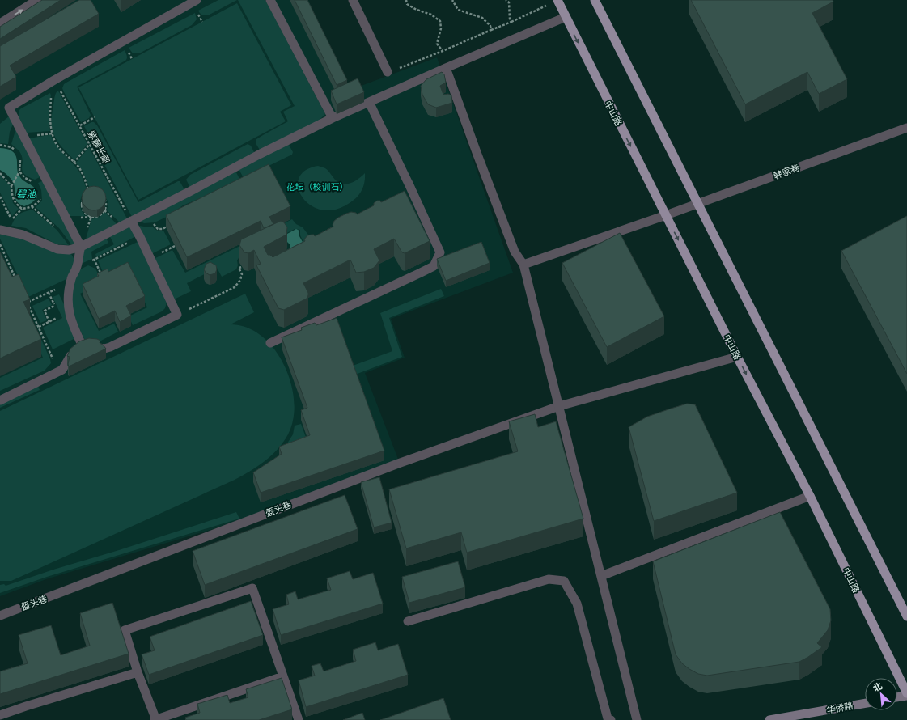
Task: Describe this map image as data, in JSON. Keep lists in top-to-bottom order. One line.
{"streets":{"main road":["中山路","华侨路"],"street":["韩家巷","盔头巷"],"path":["紫藤长廊"]},"crossings":[["中山路","韩家巷"],["中山路","盔头巷"]],"water":["碧池"],"parks":["花坛（校训石）"],"north":"top left"}
